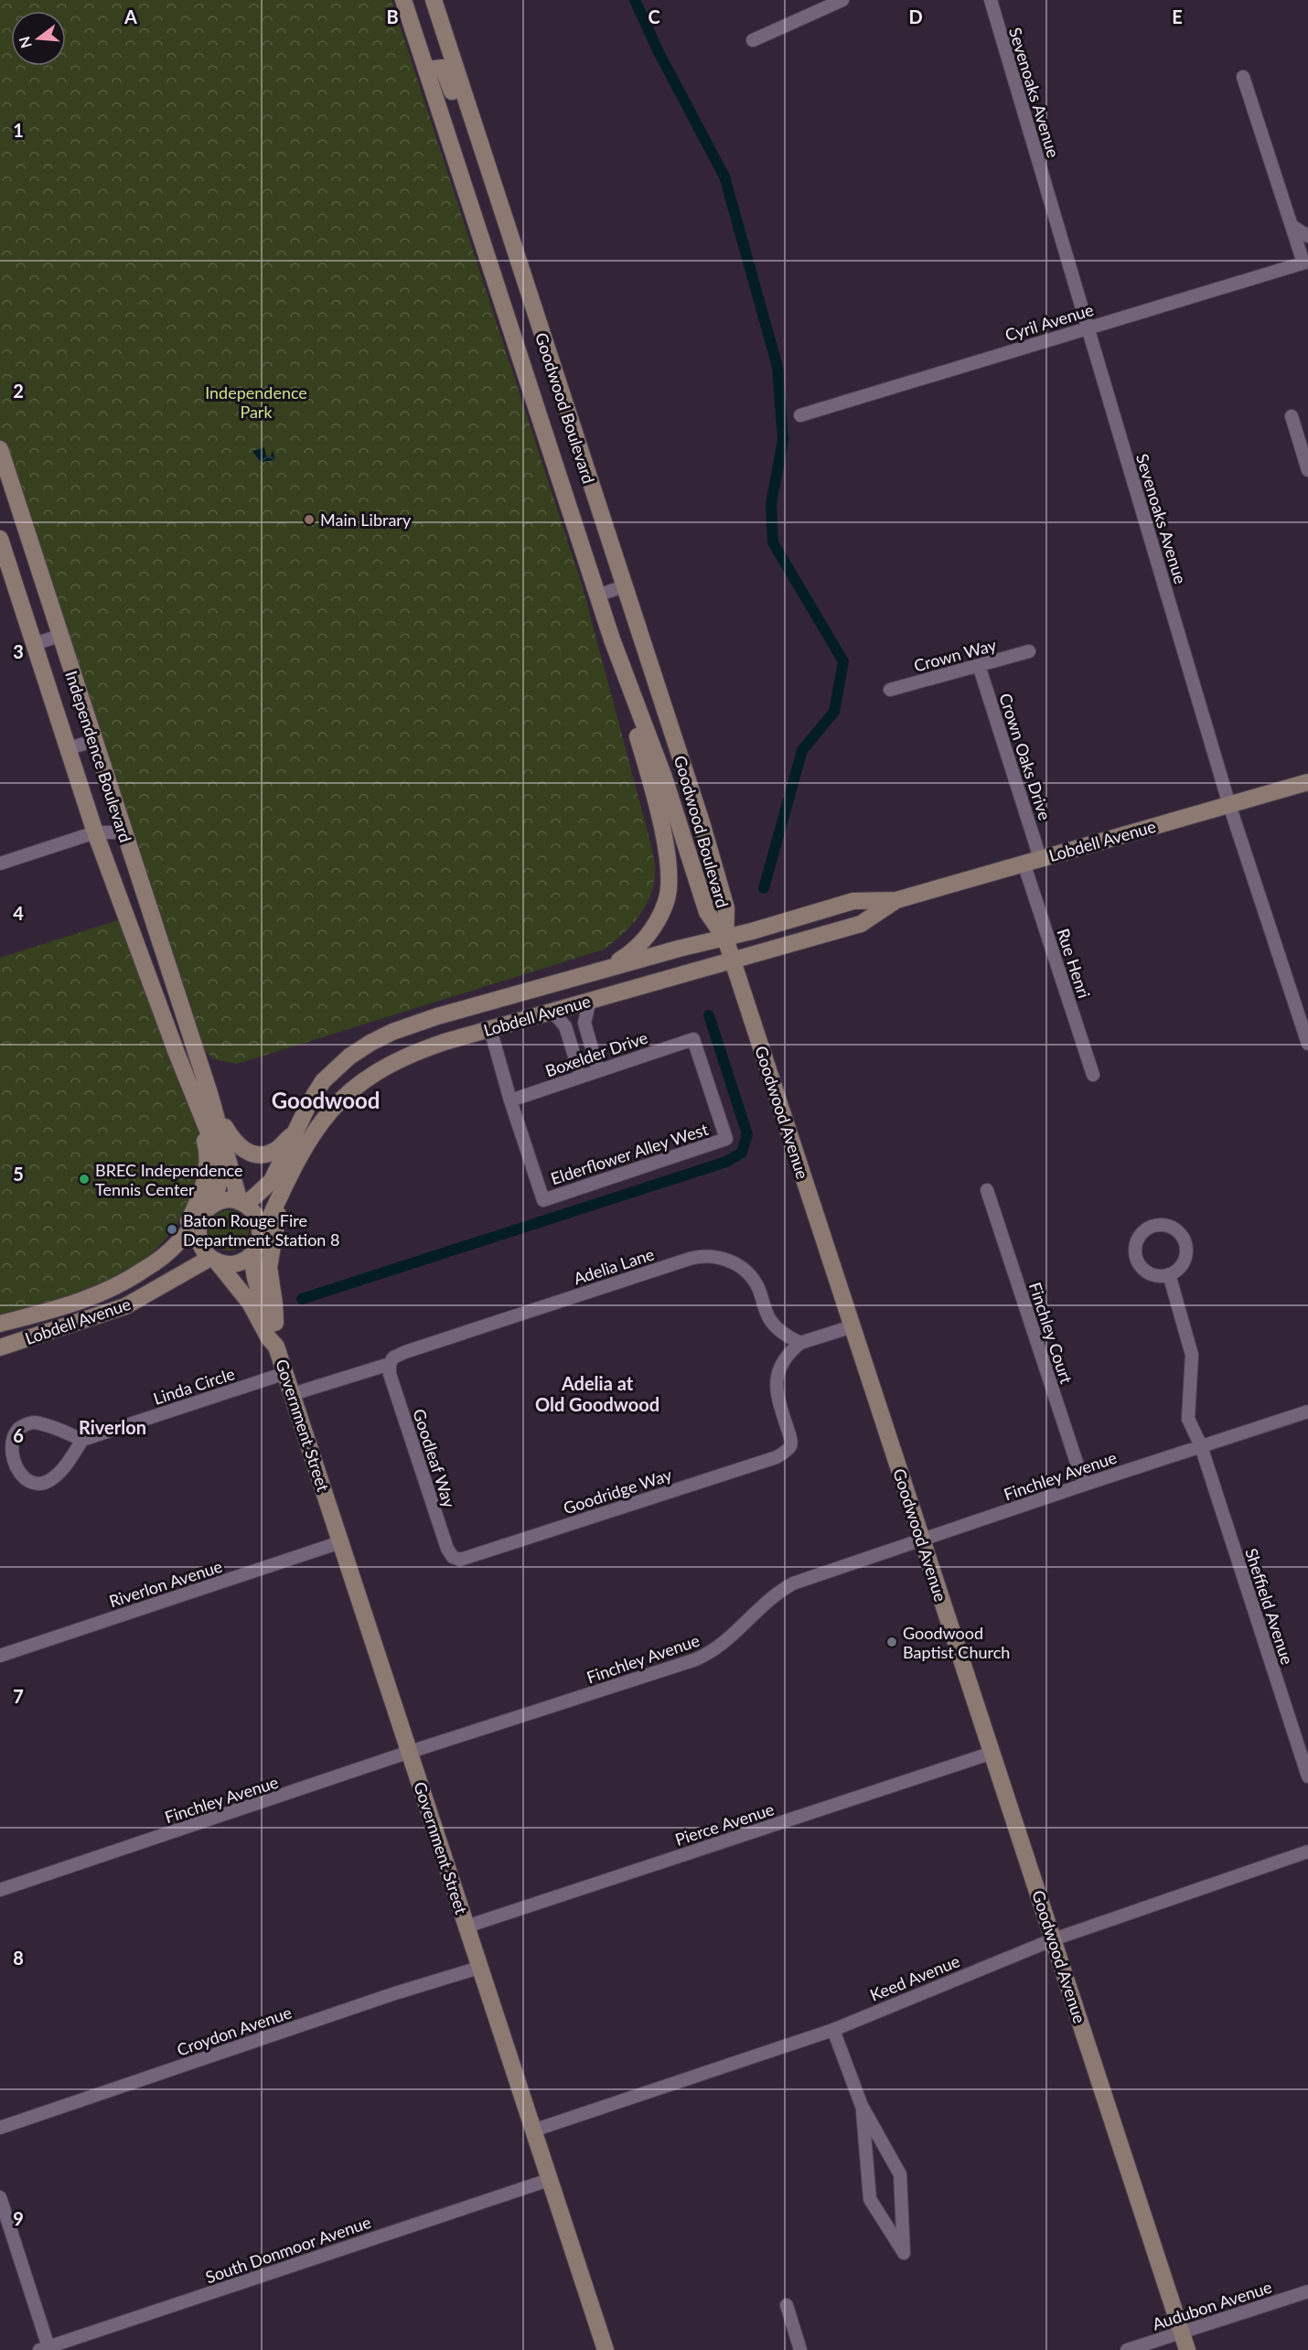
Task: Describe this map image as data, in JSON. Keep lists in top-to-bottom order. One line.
{"streets":{"main road":["Goodwood Boulevard","Independence Boulevard","Lobdell Avenue","Goodwood Avenue","Government Street"],"street":["Sevenoaks Avenue","Cyril Avenue","Crown Way","Crown Oaks Drive","Rue Henri","Boxelder Drive","Elderflower Alley West","Adelia Lane","Finchley Court","Linda Circle","Goodleaf Way","Finchley Avenue","Goodridge Way","Riverlon Avenue","Sheffield Avenue","Pierce Avenue","Keed Avenue","Croydon Avenue","South Donmoor Avenue","Audubon Avenue"]},"crossings":[["Sevenoaks Avenue","Cyril Avenue"],["Sevenoaks Avenue","Lobdell Avenue"],["Goodwood Boulevard","Lobdell Avenue"],["Goodwood Boulevard","Goodwood Avenue"],["Crown Way","Crown Oaks Drive"],["Crown Oaks Drive","Lobdell Avenue"],["Lobdell Avenue","Rue Henri"],["Lobdell Avenue","Goodwood Avenue"],["Lobdell Avenue","Government Street"],["Boxelder Drive","Elderflower Alley West"],["Goodwood Avenue","Finchley Avenue"],["Goodwood Avenue","Pierce Avenue"],["Goodwood Avenue","Keed Avenue"],["Goodwood Avenue","Audubon Avenue"],["Adelia Lane","Government Street"],["Adelia Lane","Goodleaf Way"],["Adelia Lane","Goodridge Way"],["Finchley Court","Finchley Avenue"],["Linda Circle","Government Street"],["Government Street","Finchley Avenue"],["Government Street","Riverlon Avenue"],["Government Street","Pierce Avenue"],["Government Street","Keed Avenue"],["Government Street","Croydon Avenue"],["Government Street","South Donmoor Avenue"],["Goodleaf Way","Goodridge Way"],["Finchley Avenue","Sheffield Avenue"]],"districts":["Goodwood","Adelia at Old Goodwood","Riverlon"],"parks":["Independence Park"],"places":["Main Library","BREC Independence Tennis Center","Baton Rouge Fire Department Station 8","Goodwood Baptist Church"],"north":"left","grid":{"columns":["A","B","C","D","E"],"rows":["1","2","3","4","5","6","7","8","9"]}}
